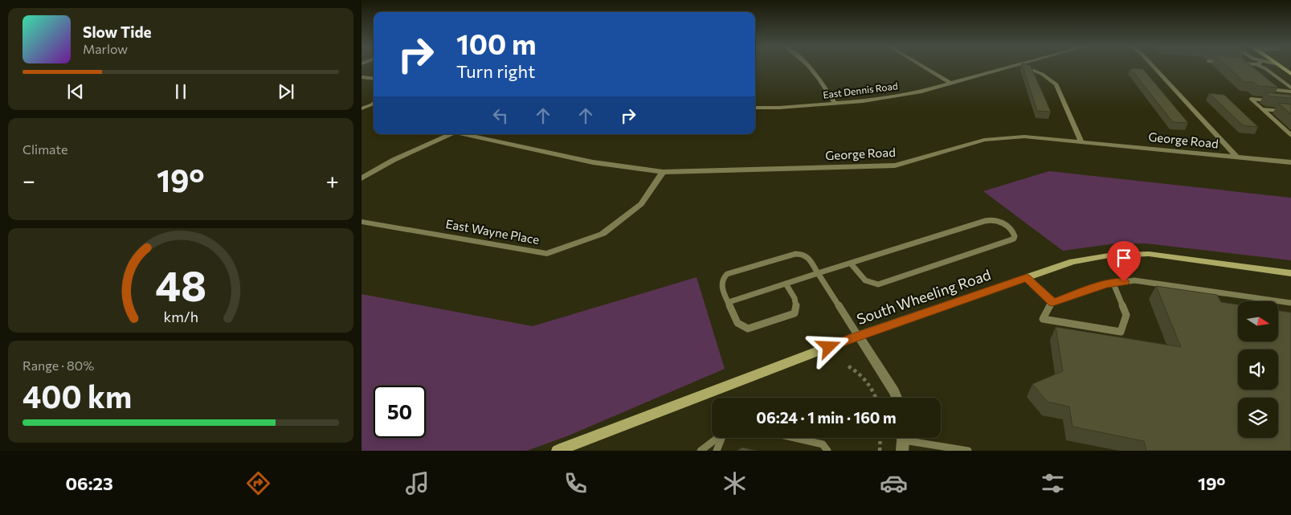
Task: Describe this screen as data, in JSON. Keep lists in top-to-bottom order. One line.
{"streets":{"main road":["South Wheeling Road"],"street":["East Dennis Road","George Road","East Wayne Place"]},"crossings":[["George Road","East Wayne Place"]],"north":"right","page":{"turn":["100 m","Turn right"],"song":["Slow Tide","Marlow"],"tile":["Climate",["Range · 80%","400 km"]],"heat":["−","19°","+"],"limit":"50","trip":"06:24 · 1 min · 160 m","tabs":["06:23","19°"],"gauge":["48","km/h"]}}
